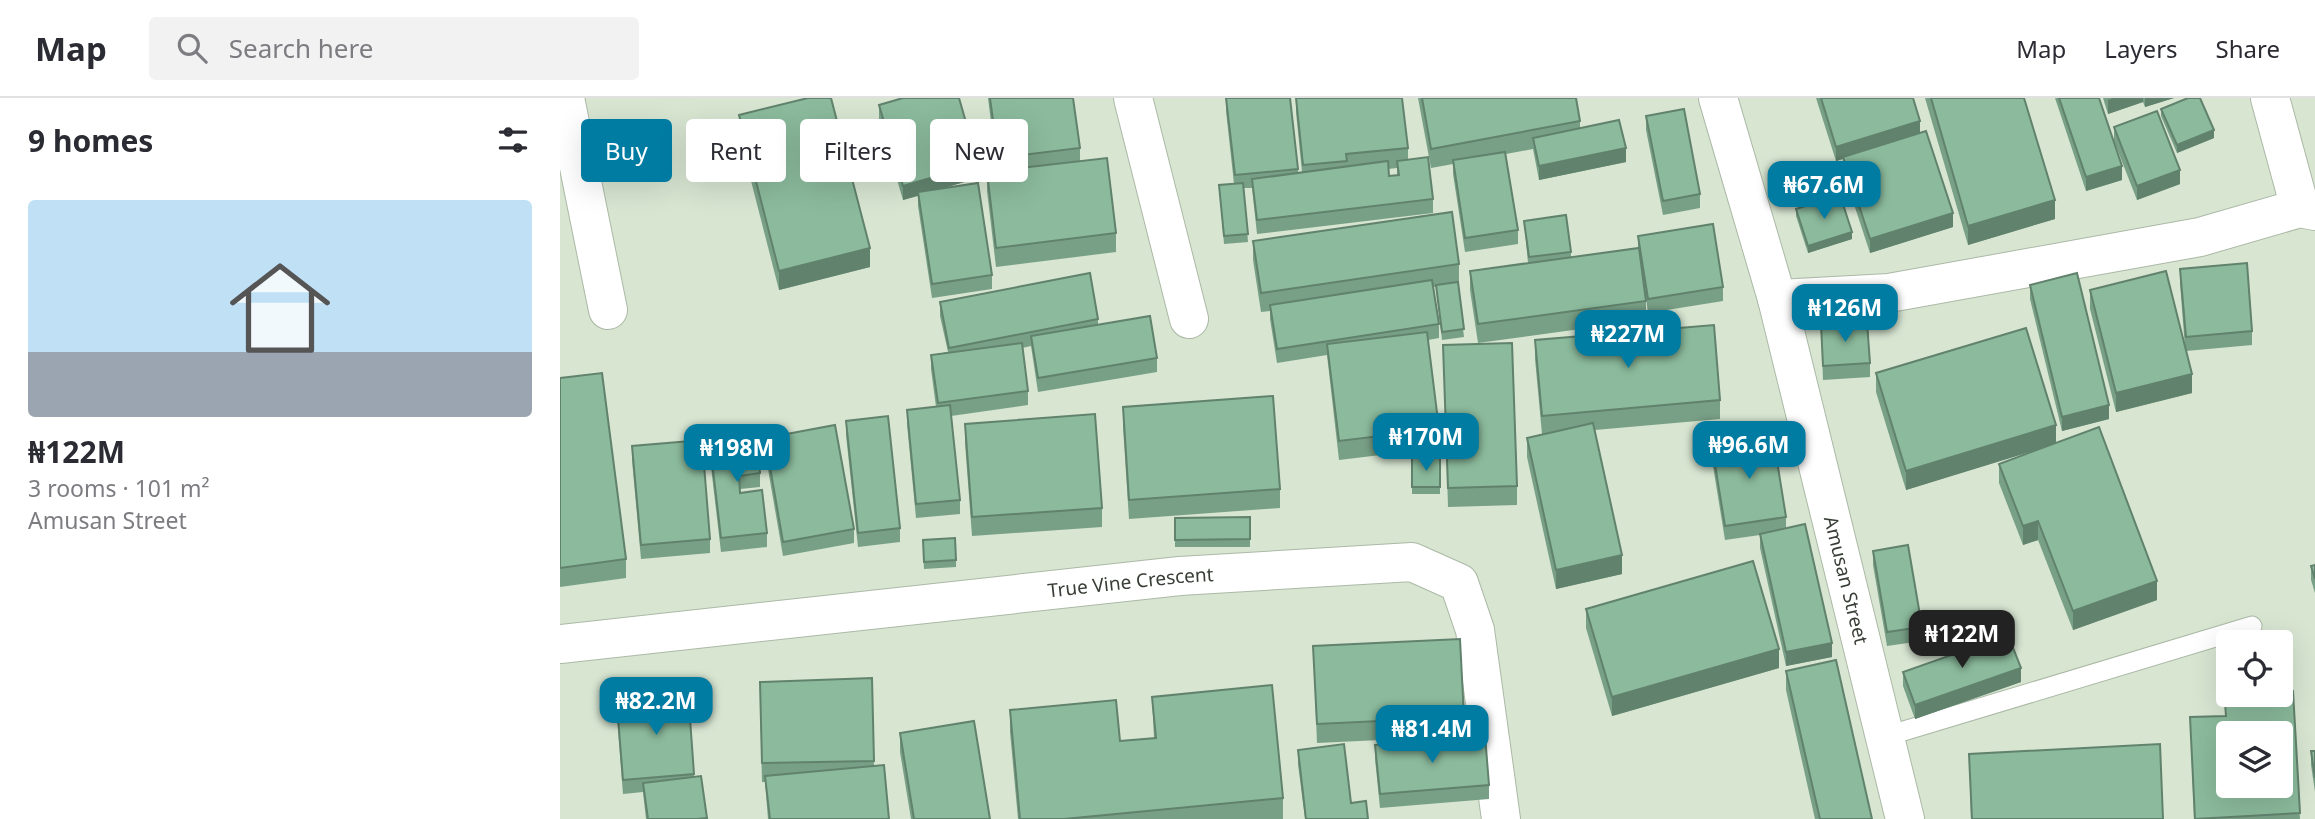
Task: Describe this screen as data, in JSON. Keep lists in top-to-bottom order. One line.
{"streets":{"street":["Amusan Street","True Vine Crescent"]},"page":{"header":"Map","search":"Search here","nav":["Map","Layers","Share"],"heading":"9 homes","chip":["Buy","Rent","Filters","New"],"price":["₦67.6M","₦126M","₦227M","₦170M","₦96.6M","₦198M","₦122M","₦82.2M","₦81.4M"],"list":[{"name":"₦122M","note":"3 rooms · 101 m² · Amusan Street"}]}}
